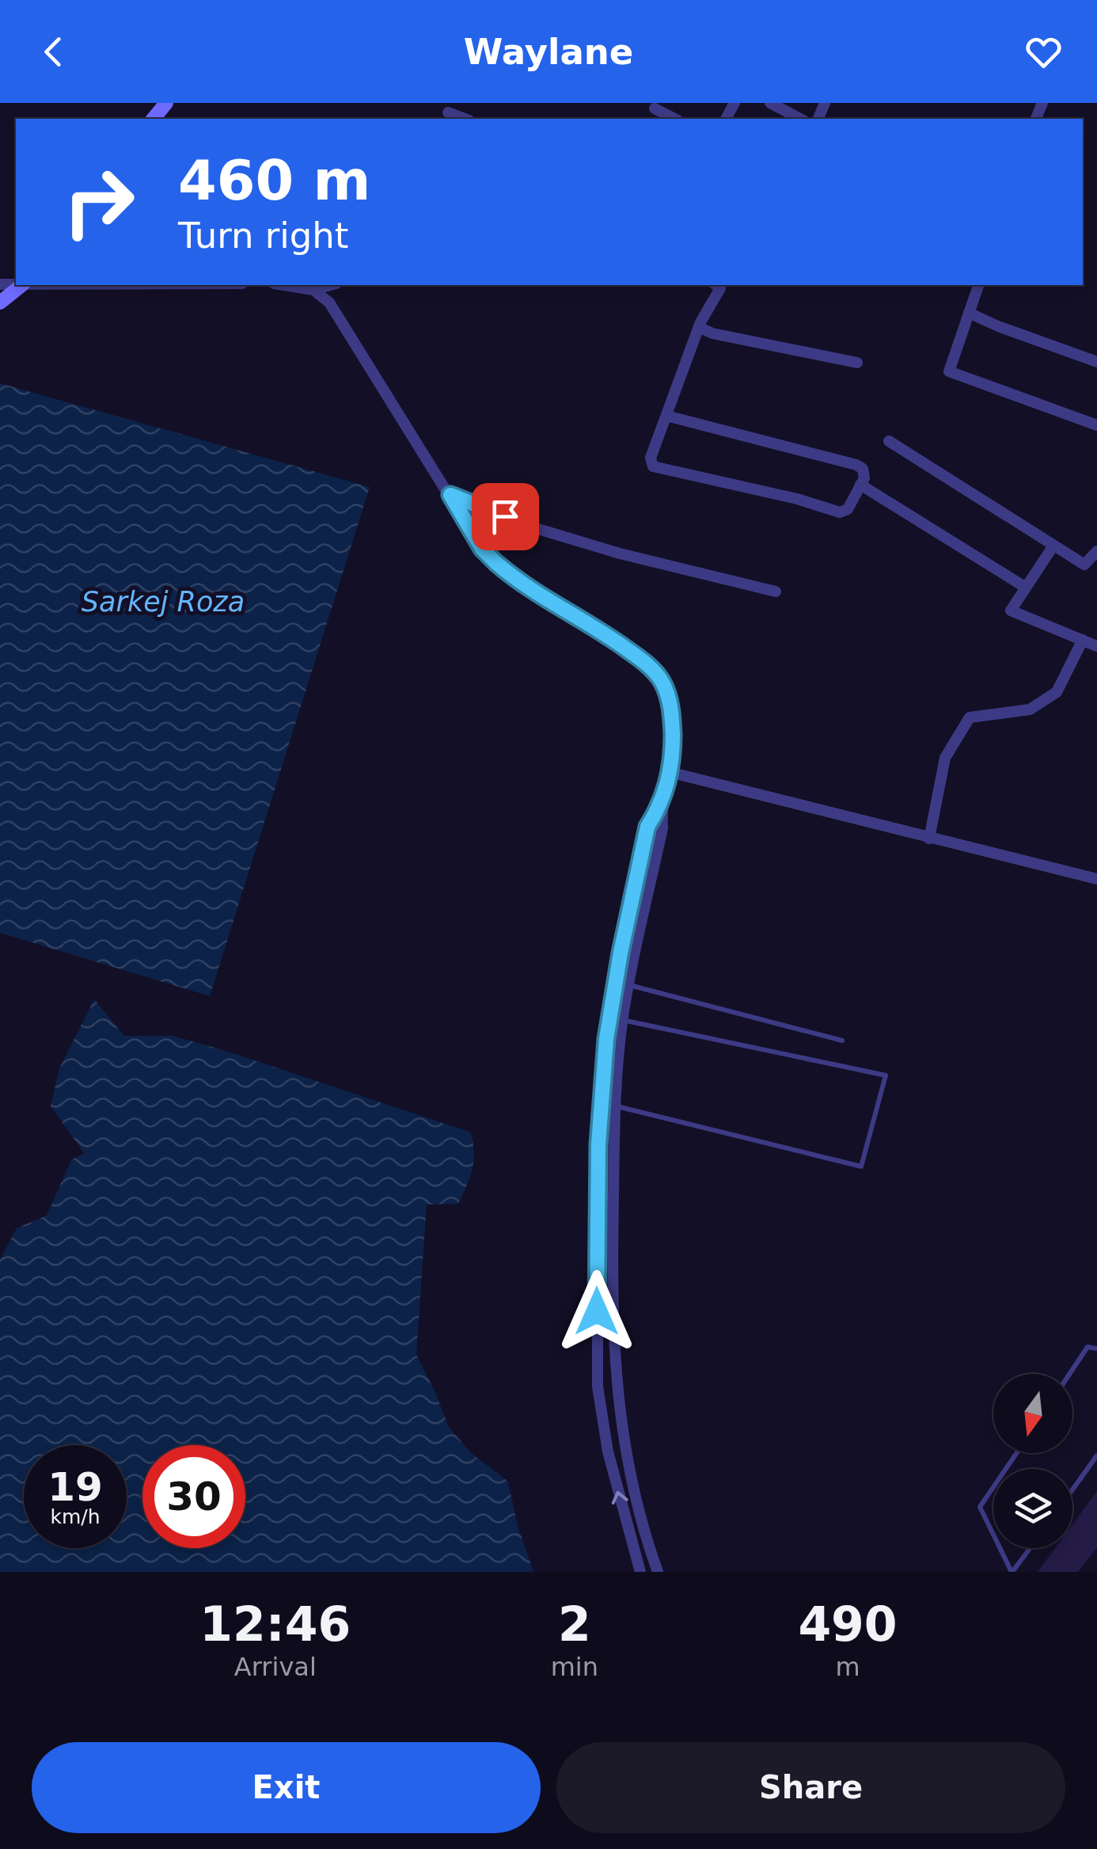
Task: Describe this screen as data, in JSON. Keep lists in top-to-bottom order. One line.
{"water":["Sarkej Roza"],"north":"bottom","page":{"header":"Waylane","turn":["460 m","Turn right"],"speed":"19 km/h","limit":"30","eta":["12:46","Arrival","2","min","490","m"],"buttons":["Exit","Share"]}}
